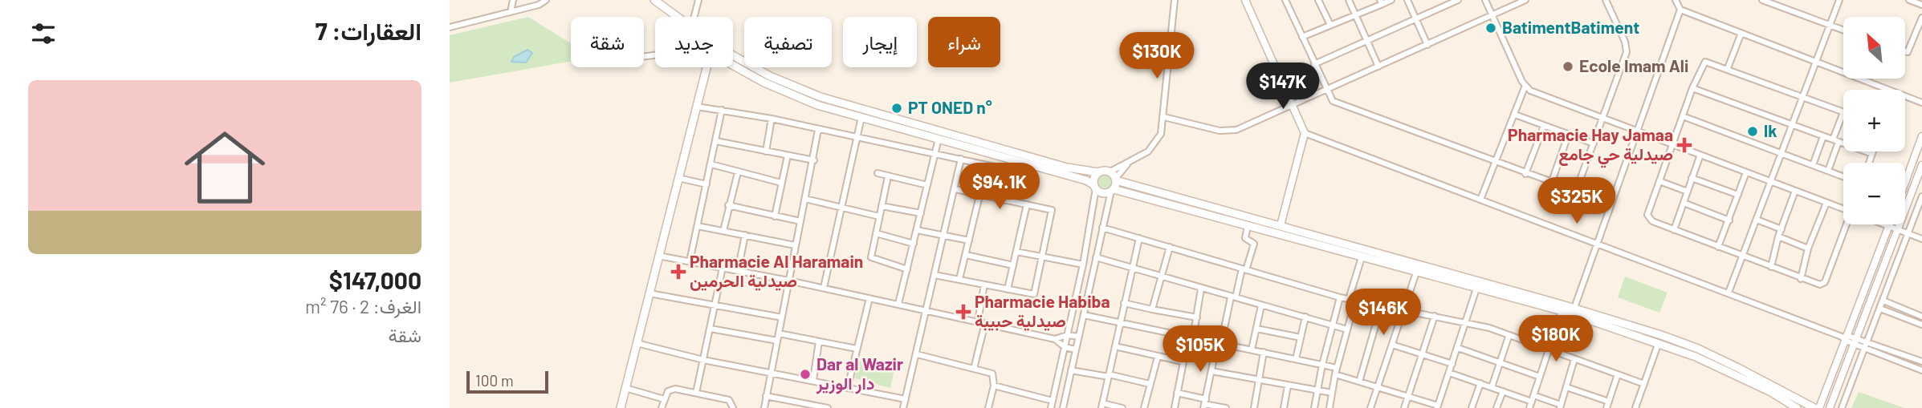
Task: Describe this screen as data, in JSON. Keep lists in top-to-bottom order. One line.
{"places":{"other":["BatimentBatiment","Ecole Imam Ali","PT ONED n°","lk","Dar al Wazir دار الوزير"],"health":["Pharmacie Hay Jamaa صيدلية حي جامع","Pharmacie Al Haramain صيدلية الحرمين","Pharmacie Habiba صيدلية حبيبة"]},"scale_bar":"100 m","north":"top left","page":{"heading":"العقارات: 7","map_buttons":["+","−"],"chip":["شراء","إيجار","تصفية","جديد","شقة"],"price":["$130K","$147K","$94.1K","$325K","$146K","$180K","$105K"],"list":[{"name":"$147,000","note":"الغرف: 2 · 76 m² · شقة"}],"scale":"100 m"}}
